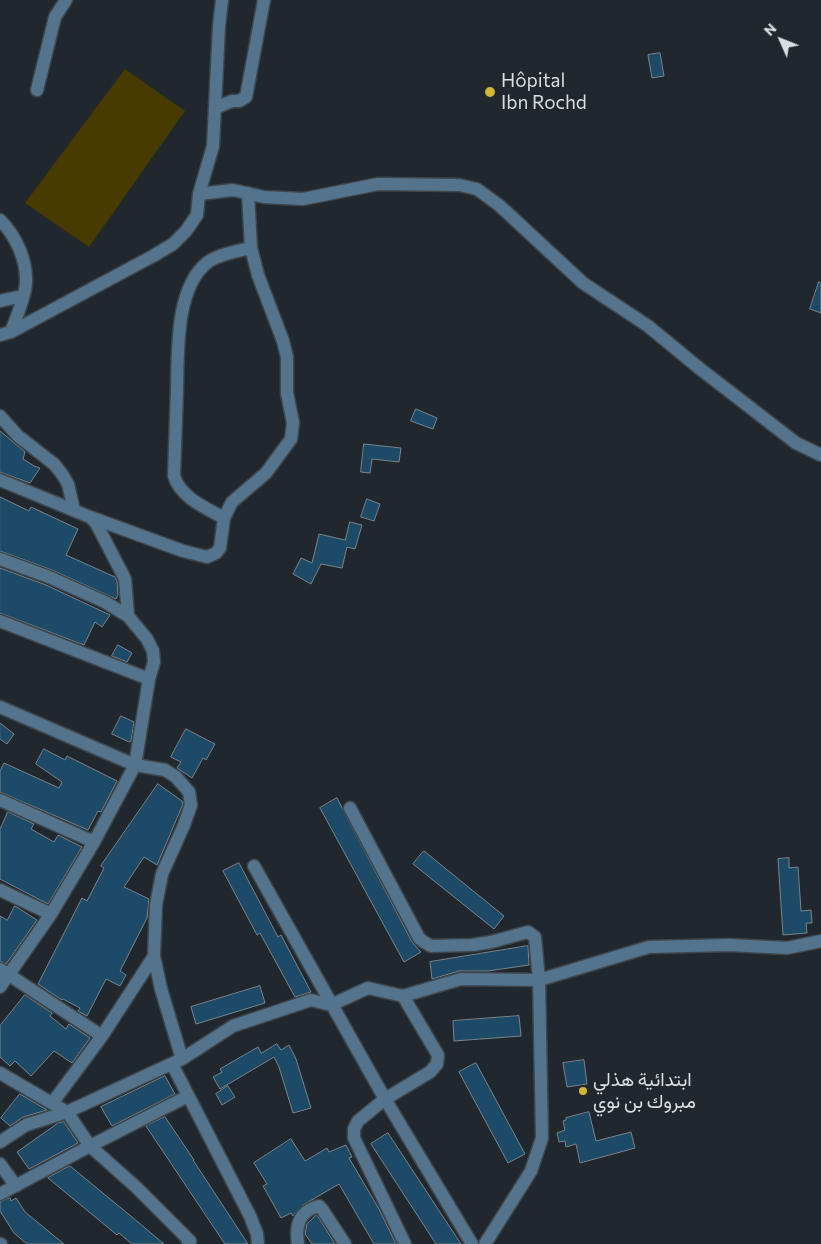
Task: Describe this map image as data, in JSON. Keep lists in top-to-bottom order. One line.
{"places":["Hôpital Ibn Rochd","ابتدائية هذلي مبروك بن نوي"],"north":"top left"}
